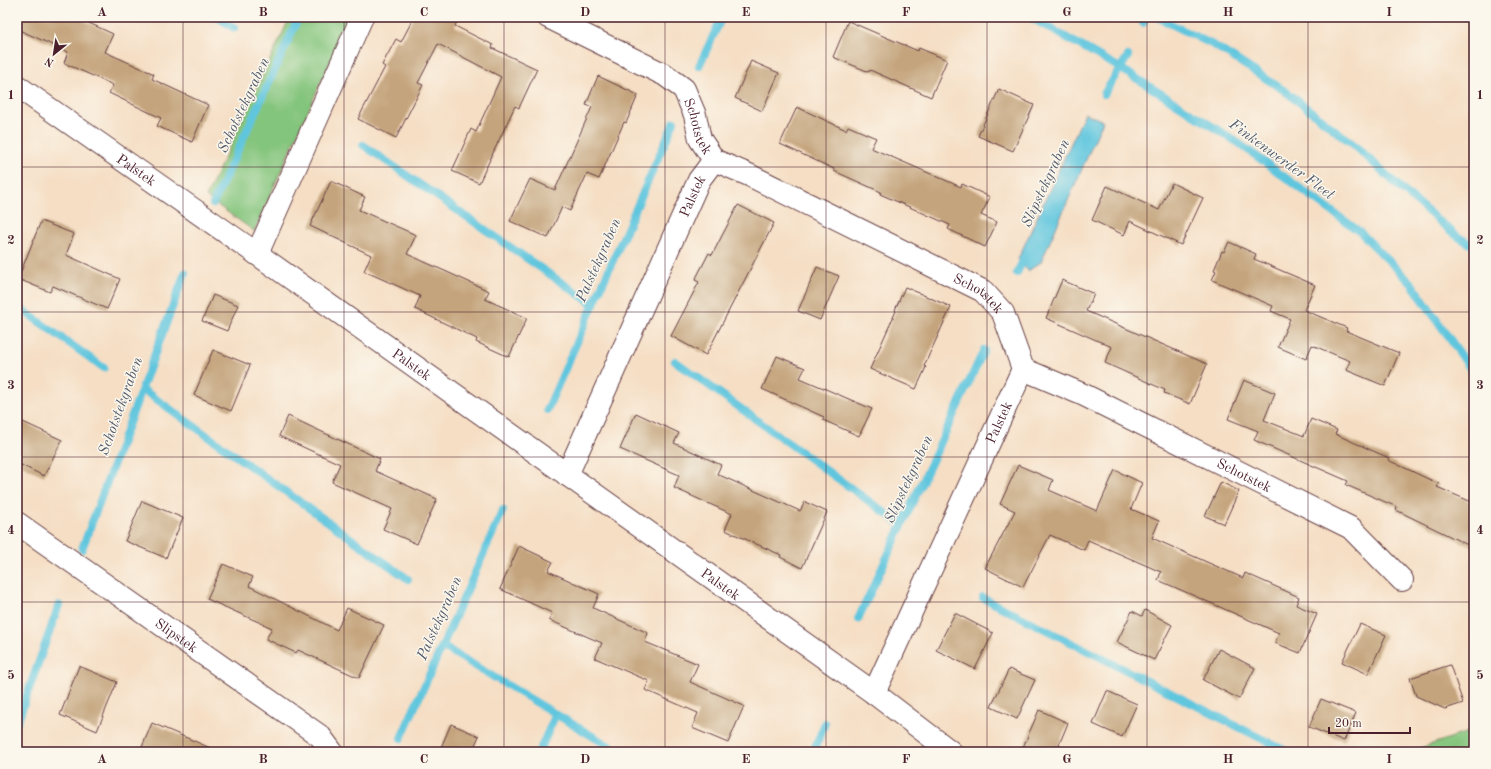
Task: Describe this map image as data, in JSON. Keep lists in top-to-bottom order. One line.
{"streets":{"street":["Schotstek","Palstek","Slipstek"]},"crossings":[["Schotstek","Palstek"]],"water":["Schotstekgraben","Finkenwerder Fleet","Slipstekgraben","Palstekgraben"],"scale_bar":"20 m","north":"bottom left","grid":{"columns":["A","B","C","D","E","F","G","H","I"],"rows":["1","2","3","4","5"]}}
